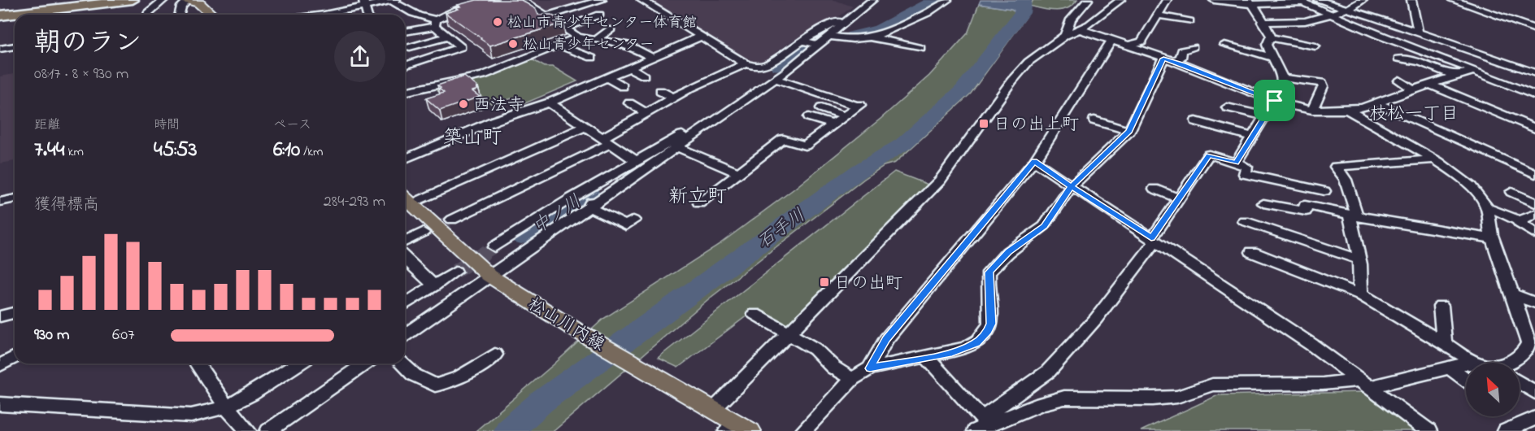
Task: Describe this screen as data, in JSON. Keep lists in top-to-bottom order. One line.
{"streets":{"main road":["松山川内線"]},"districts":["枝松一丁目","築山町","新立町"],"water":["中ノ川","石手川"],"places":{"other":["松山市青少年センター体育館","松山青少年センター","西法寺"],"transit":["日の出上町","日の出町"]},"north":"top left","page":{"heading":["朝のラン","08:17 · 8 × 930 m"],"stats":[["距離","7.44 km"],["時間","45:53"],["ペース","6:10 /km"]],"chart":["獲得標高","284–293 m"],"list":[{"name":"930 m","note":"6:07"}]}}
